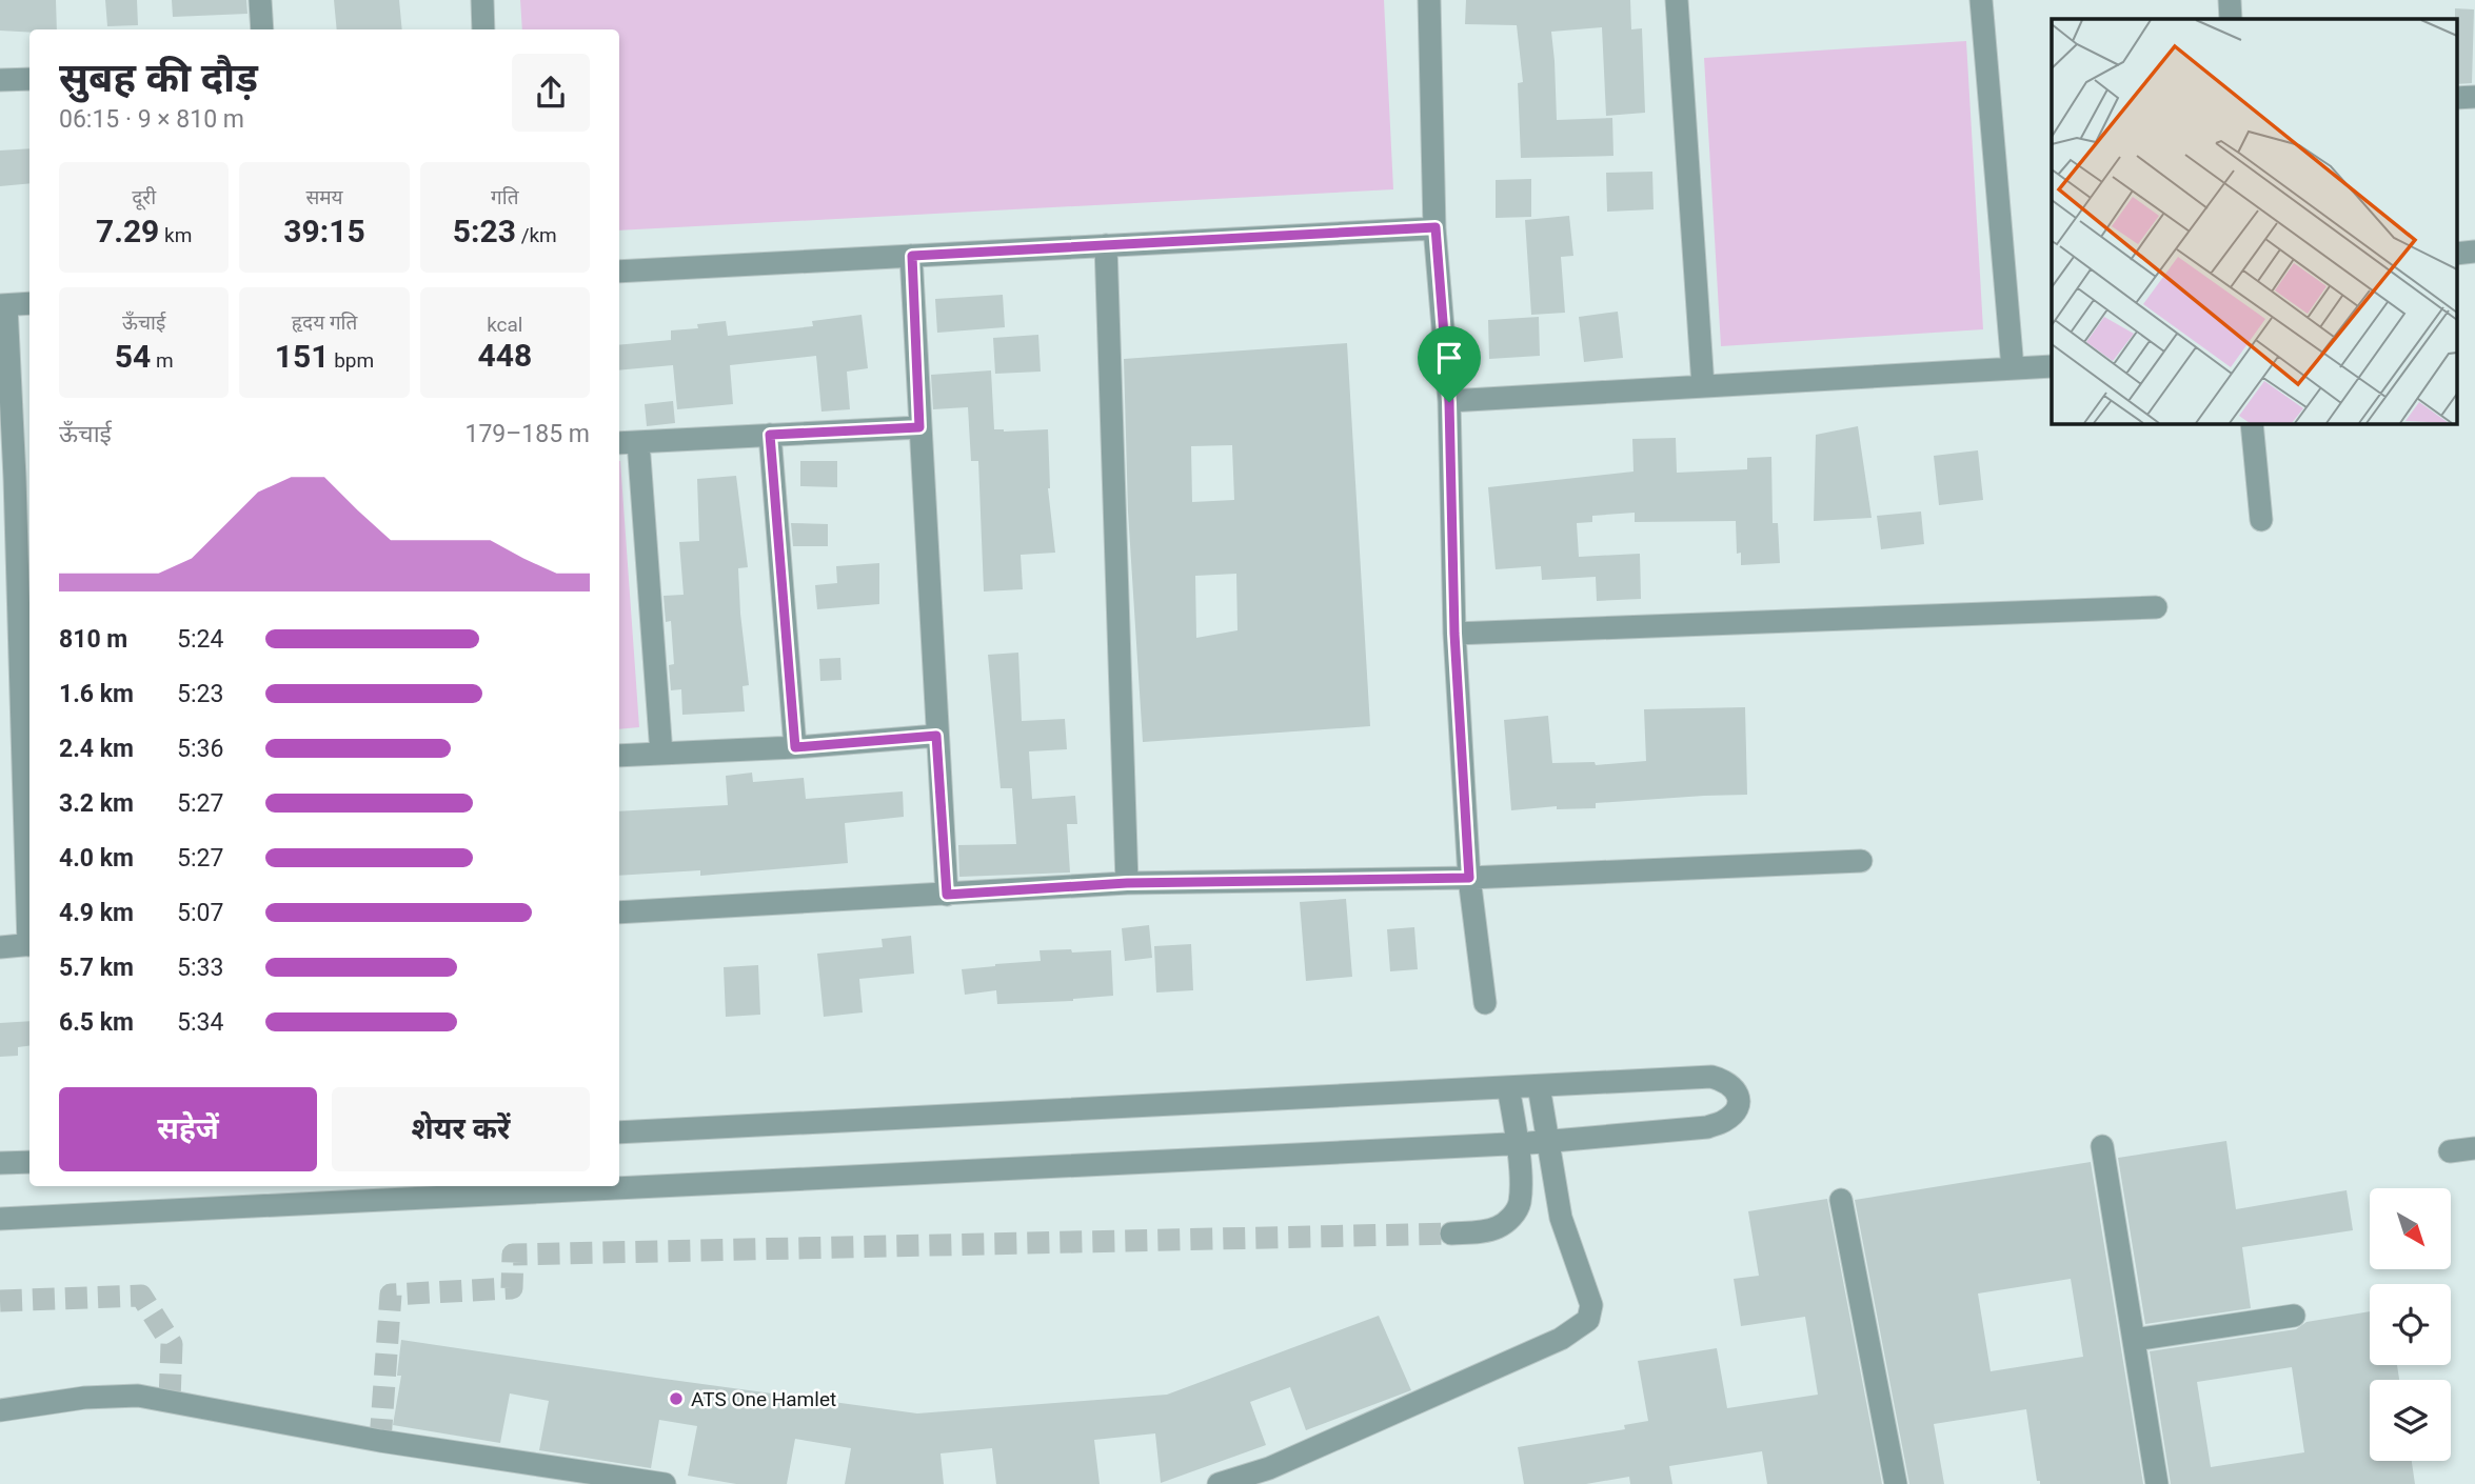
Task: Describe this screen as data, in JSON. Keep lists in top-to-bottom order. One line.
{"places":["ATS One Hamlet"],"north":"bottom right","page":{"heading":["सुबह की दौड़","06:15 · 9 × 810 m"],"stats":[["दूरी","7.29 km"],["समय","39:15"],["गति","5:23 /km"],["ऊँचाई","54 m"],["हृदय गति","151 bpm"],["kcal","448"]],"chart":["ऊँचाई","179–185 m"],"list":[{"name":"810 m","note":"5:24"},{"name":"1.6 km","note":"5:23"},{"name":"2.4 km","note":"5:36"},{"name":"3.2 km","note":"5:27"},{"name":"4.0 km","note":"5:27"},{"name":"4.9 km","note":"5:07"},{"name":"5.7 km","note":"5:33"},{"name":"6.5 km","note":"5:34"}],"buttons":["सहेजें","शेयर करें"]}}
